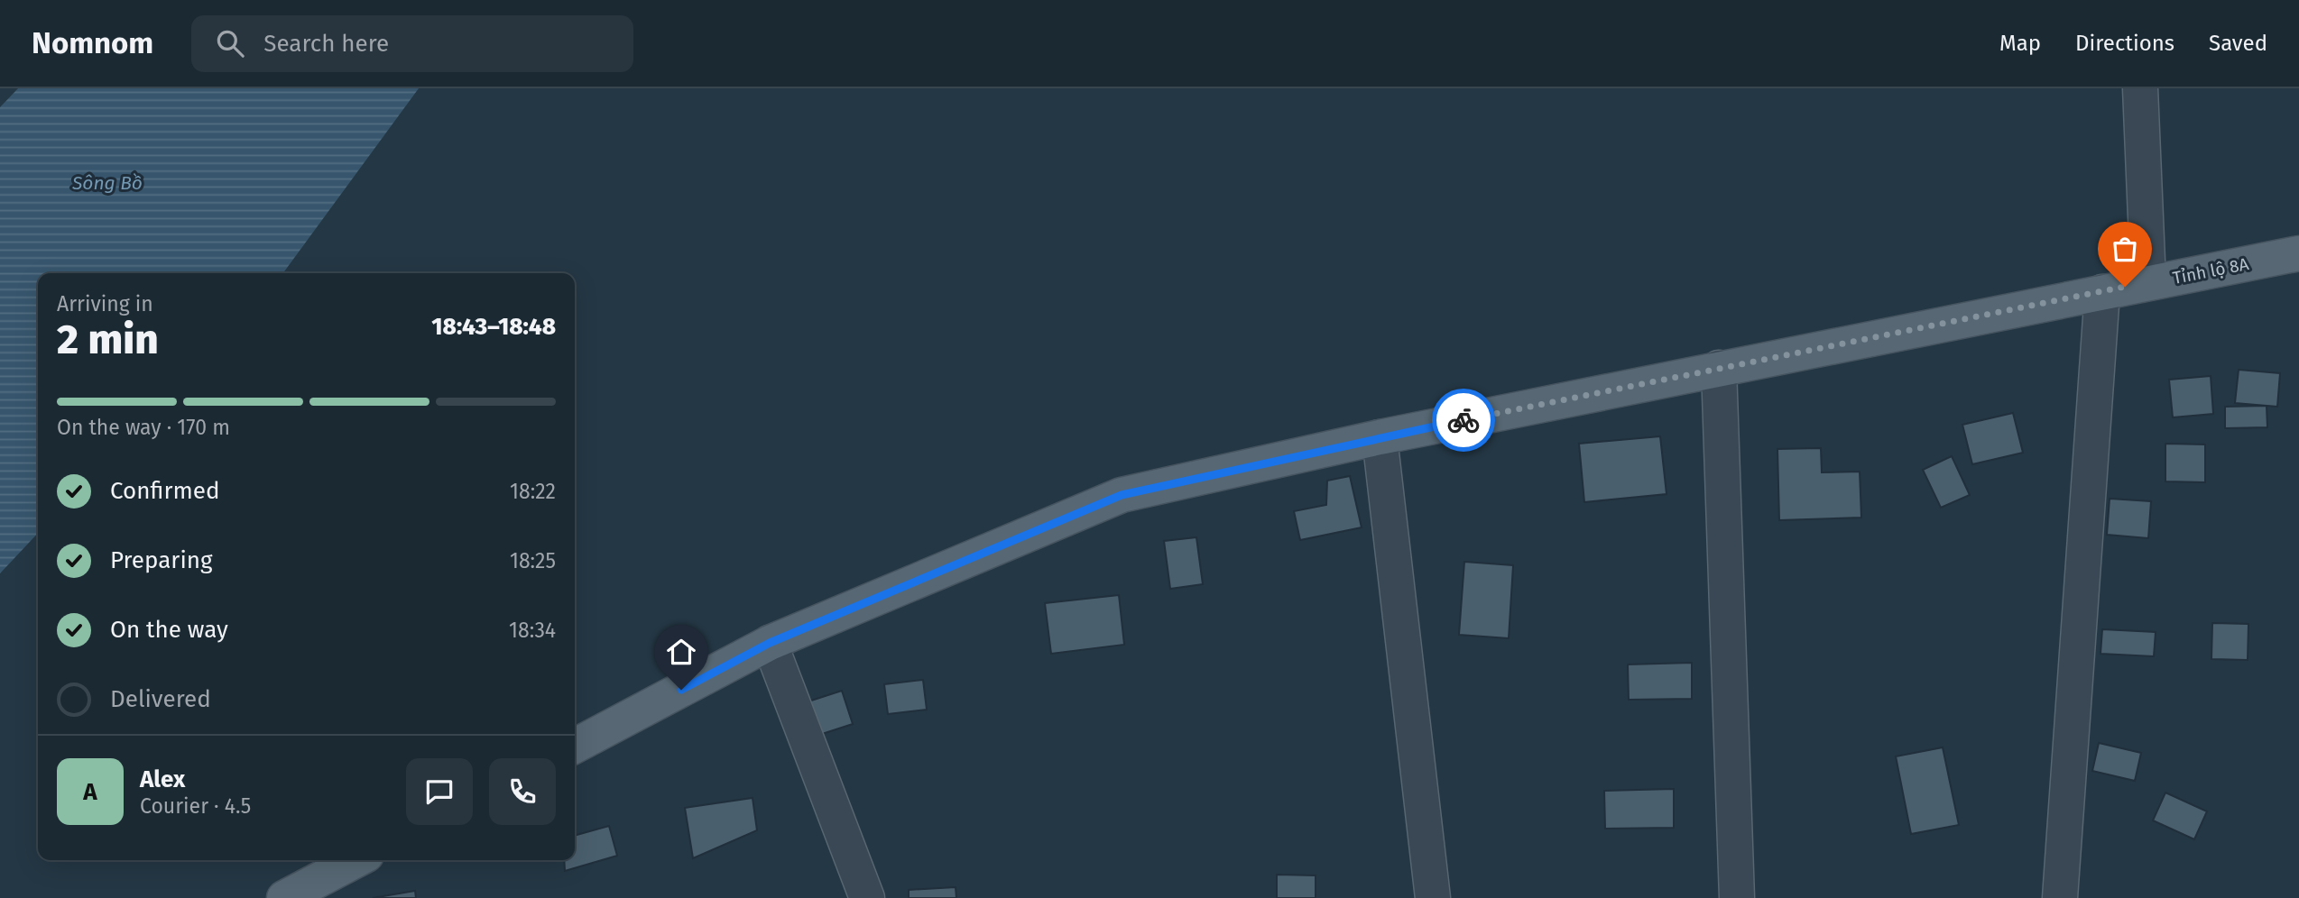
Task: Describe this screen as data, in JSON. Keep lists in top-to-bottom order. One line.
{"streets":{"main road":["Tỉnh lộ 8A"]},"water":["Sông Bồ"],"page":{"header":"Nomnom","search":"Search here","nav":["Map","Directions","Saved"],"heading":["2 min","Arriving in","18:43–18:48"],"panel":["Alex","Courier · 4.5"],"bar":"On the way · 170 m","list":[["Confirmed","18:22"],["Preparing","18:25"],["On the way","18:34"],"Delivered"],"round":"A"}}
